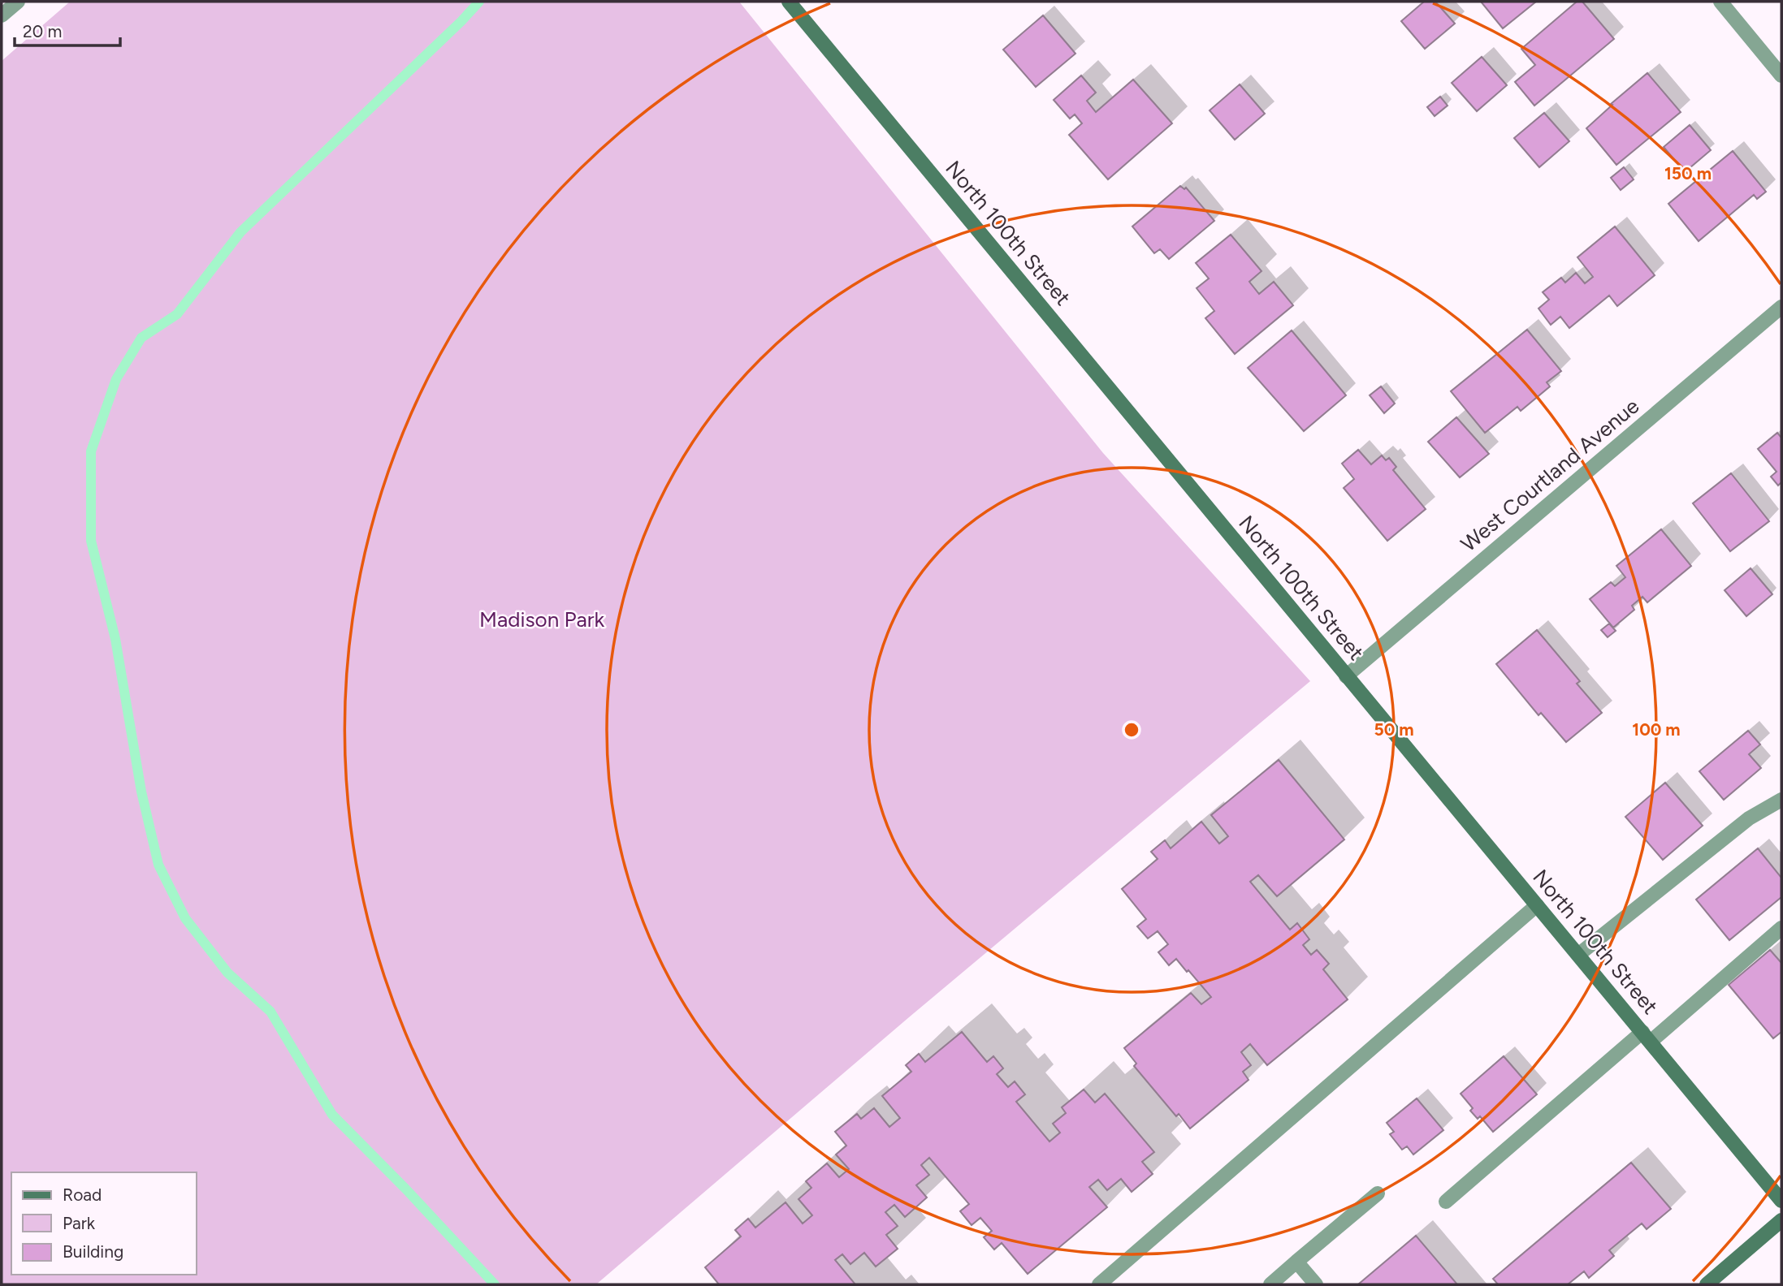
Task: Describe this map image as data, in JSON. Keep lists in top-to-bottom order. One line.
{"streets":{"street":["North 100th Street","West Courtland Avenue"]},"crossings":[["North 100th Street","West Courtland Avenue"]],"parks":["Madison Park"],"legend":["Road","Park","Building"],"scale_bar":"20 m","rings":["150 m","50 m","100 m"]}
